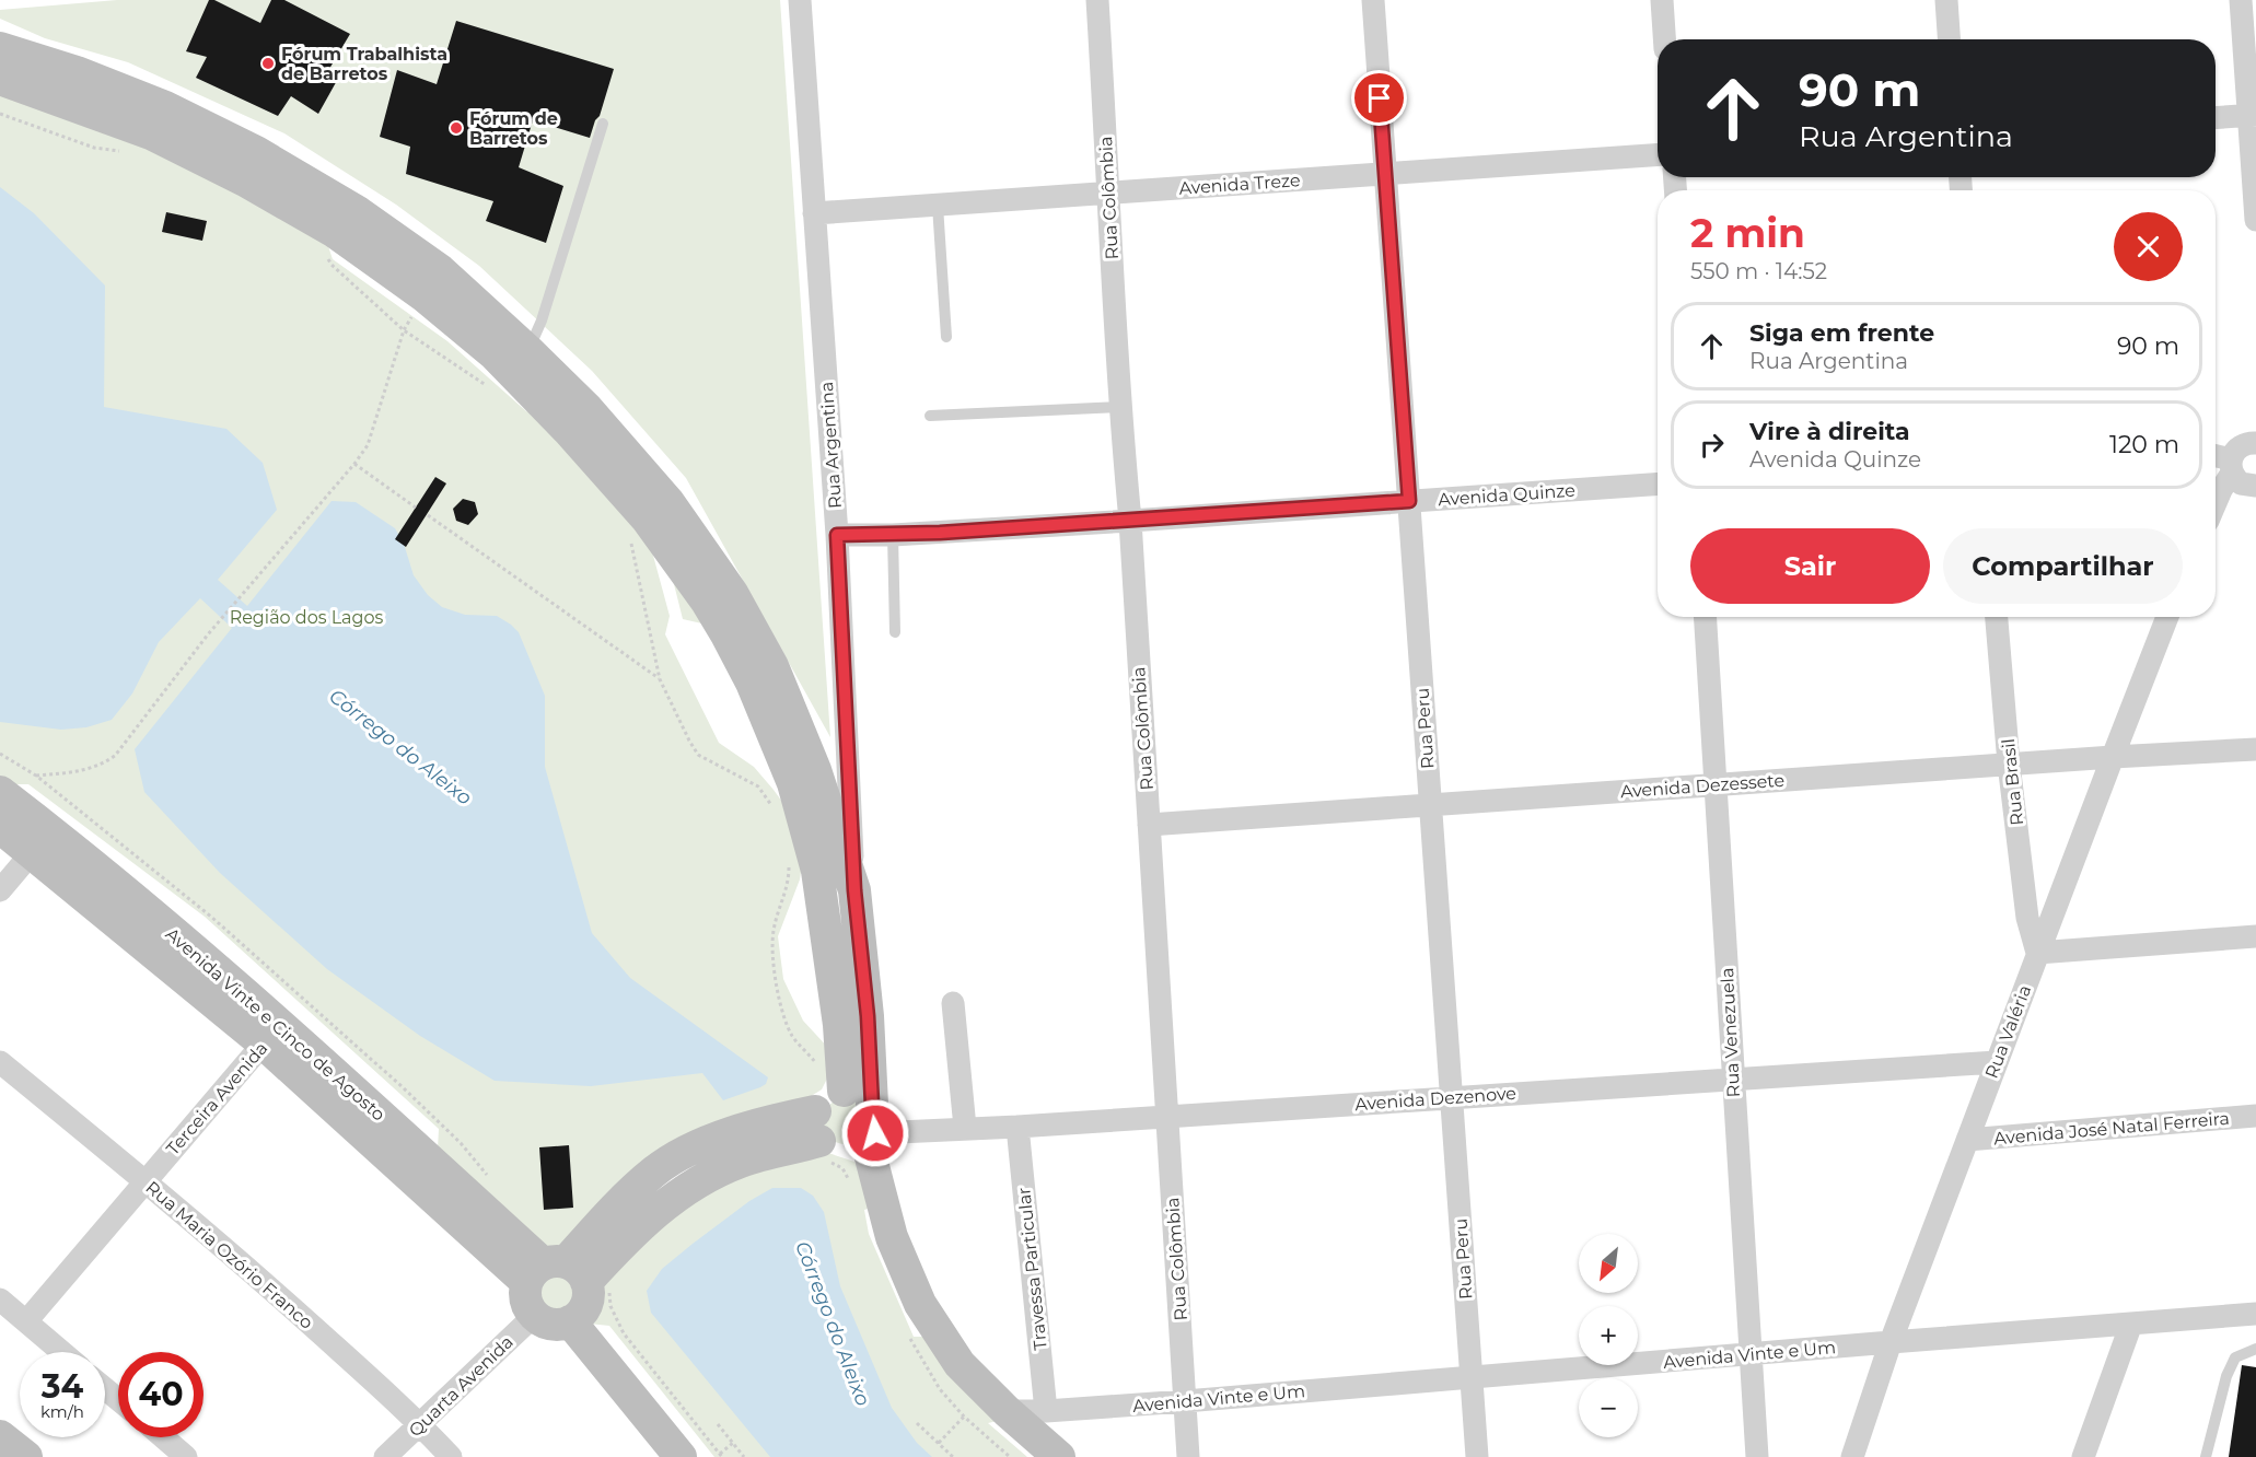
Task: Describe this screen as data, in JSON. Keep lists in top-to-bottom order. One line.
{"streets":{"street":["Avenida Treze","Rua Colômbia","Rua Argentina","Avenida Quinze","Rua Peru","Rua Brasil","Avenida Dezessete","Avenida Vinte e Cinco de Agosto","Rua Valéria","Rua Venezuela","Terceira Avenida","Avenida Dezenove","Avenida José Natal Ferreira","Rua Maria Ozório Franco","Travessa Particular","Avenida Vinte e Um","Quarta Avenida"]},"crossings":[["Avenida Treze","Rua Colômbia"],["Avenida Treze","Rua Argentina"],["Avenida Treze","Rua Peru"],["Rua Colômbia","Avenida Quinze"],["Rua Colômbia","Avenida Dezessete"],["Rua Colômbia","Avenida Dezenove"],["Rua Colômbia","Avenida Vinte e Um"],["Rua Argentina","Avenida Quinze"],["Avenida Quinze","Rua Peru"],["Rua Peru","Avenida Dezessete"],["Rua Peru","Avenida Dezenove"],["Rua Peru","Avenida Vinte e Um"],["Rua Brasil","Avenida Dezessete"],["Rua Brasil","Rua Valéria"],["Avenida Dezessete","Rua Valéria"],["Avenida Dezessete","Rua Venezuela"],["Avenida Vinte e Cinco de Agosto","Terceira Avenida"],["Avenida Vinte e Cinco de Agosto","Quarta Avenida"],["Rua Valéria","Avenida Dezenove"],["Rua Valéria","Avenida José Natal Ferreira"],["Rua Valéria","Avenida Vinte e Um"],["Rua Venezuela","Avenida Dezenove"],["Rua Venezuela","Avenida Vinte e Um"],["Terceira Avenida","Rua Maria Ozório Franco"],["Avenida Dezenove","Travessa Particular"],["Rua Maria Ozório Franco","Quarta Avenida"],["Travessa Particular","Avenida Vinte e Um"]],"water":["Córrego do Aleixo"],"parks":["Região dos Lagos"],"places":["Fórum Trabalhista de Barretos","Fórum de Barretos"],"north":"bottom left","page":{"turn":["90 m","Rua Argentina"],"heading":["2 min","550 m · 14:52"],"list":[{"name":"Siga em frente","note":"Rua Argentina","value":"90 m"},{"name":"Vire à direita","note":"Avenida Quinze","value":"120 m"}],"buttons":["Sair","Compartilhar"],"map_buttons":["+","−"],"speed":"34 km/h","limit":"40"}}
